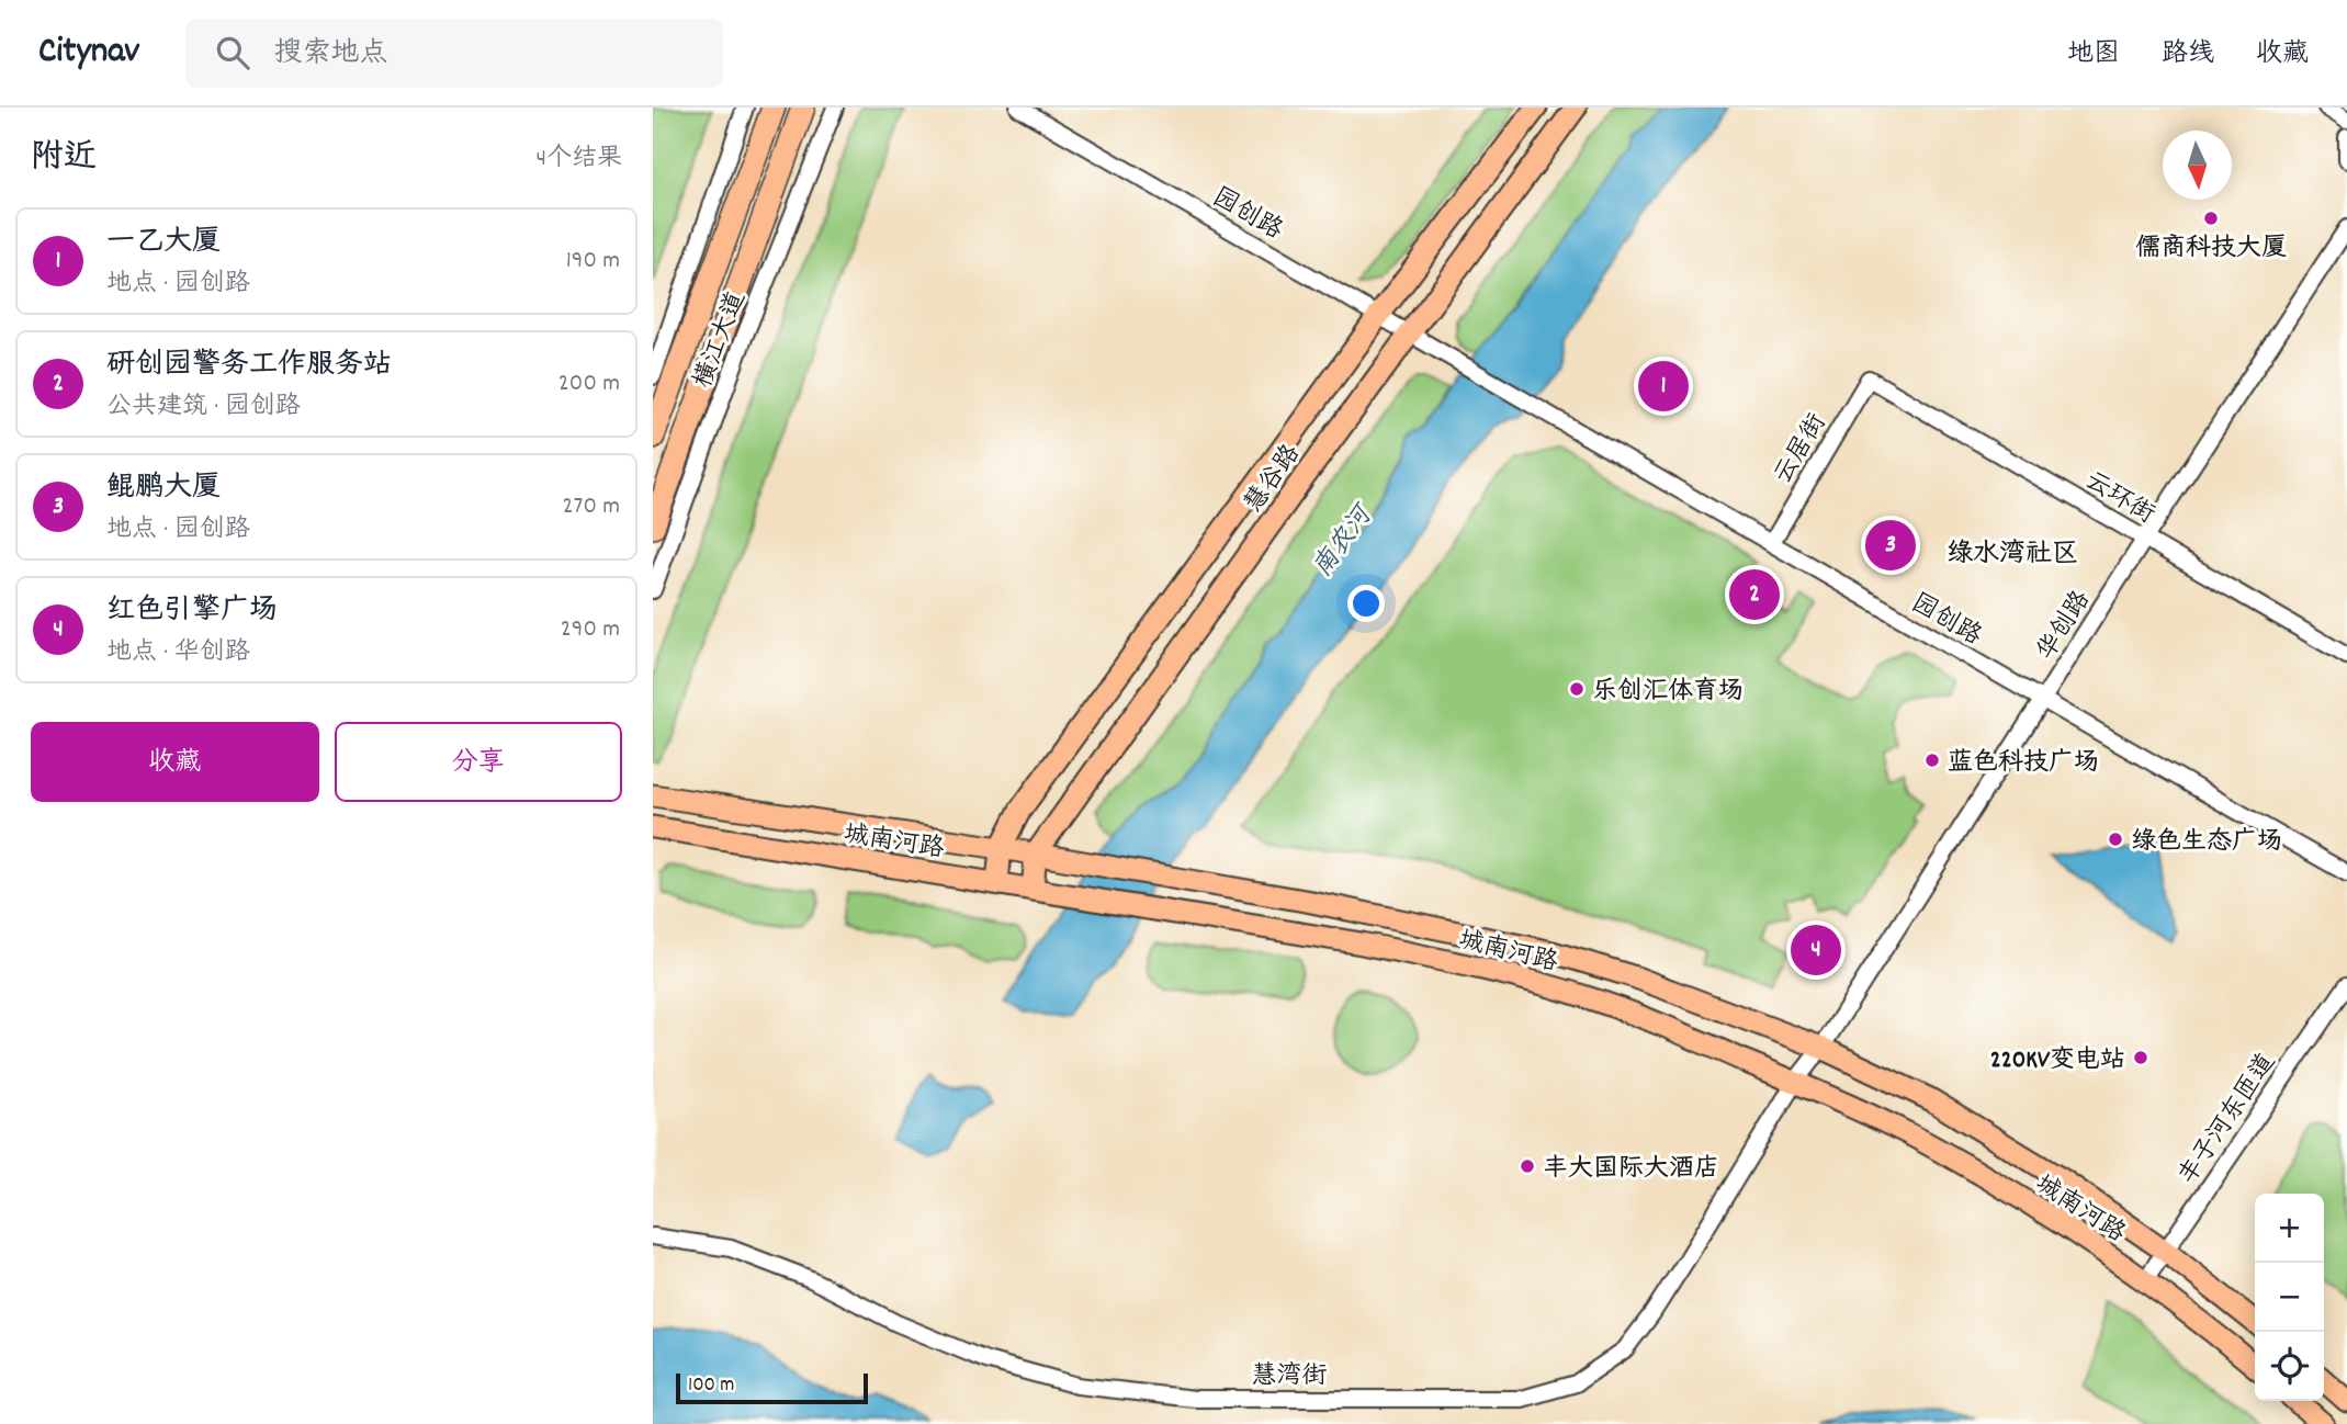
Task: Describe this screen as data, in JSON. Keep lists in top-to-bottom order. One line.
{"streets":{"main road":["慧谷路","城南河路"],"street":["园创路","横江大道","云居街","云环街","华创路","丰子河东匝道","慧湾街"]},"crossings":[["园创路","云居街"],["园创路","慧谷路"],["园创路","华创路"],["云居街","云环街"],["慧谷路","城南河路"],["云环街","华创路"],["华创路","城南河路"],["华创路","慧湾街"],["城南河路","丰子河东匝道"],["城南河路","慧湾街"]],"districts":["绿水湾社区"],"water":["南农河"],"places":["儒商科技大厦","乐创汇体育场","蓝色科技广场","绿色生态广场","220KV变电站","丰大国际大酒店"],"scale_bar":"100 m","north":"bottom","page":{"header":"Citynav","search":"搜索地点","nav":["地图","路线","收藏"],"heading":["附近","4个结果"],"list":[{"mark":"1","name":"一乙大厦","note":"地点 · 园创路","value":"190 m"},{"mark":"2","name":"研创园警务工作服务站","note":"公共建筑 · 园创路","value":"200 m"},{"mark":"3","name":"鲲鹏大厦","note":"地点 · 园创路","value":"270 m"},{"mark":"4","name":"红色引擎广场","note":"地点 · 华创路","value":"290 m"}],"pins":["1","3","2","4"],"buttons":["收藏","分享"],"map_buttons":["+","−"],"scale":"100 m"}}
